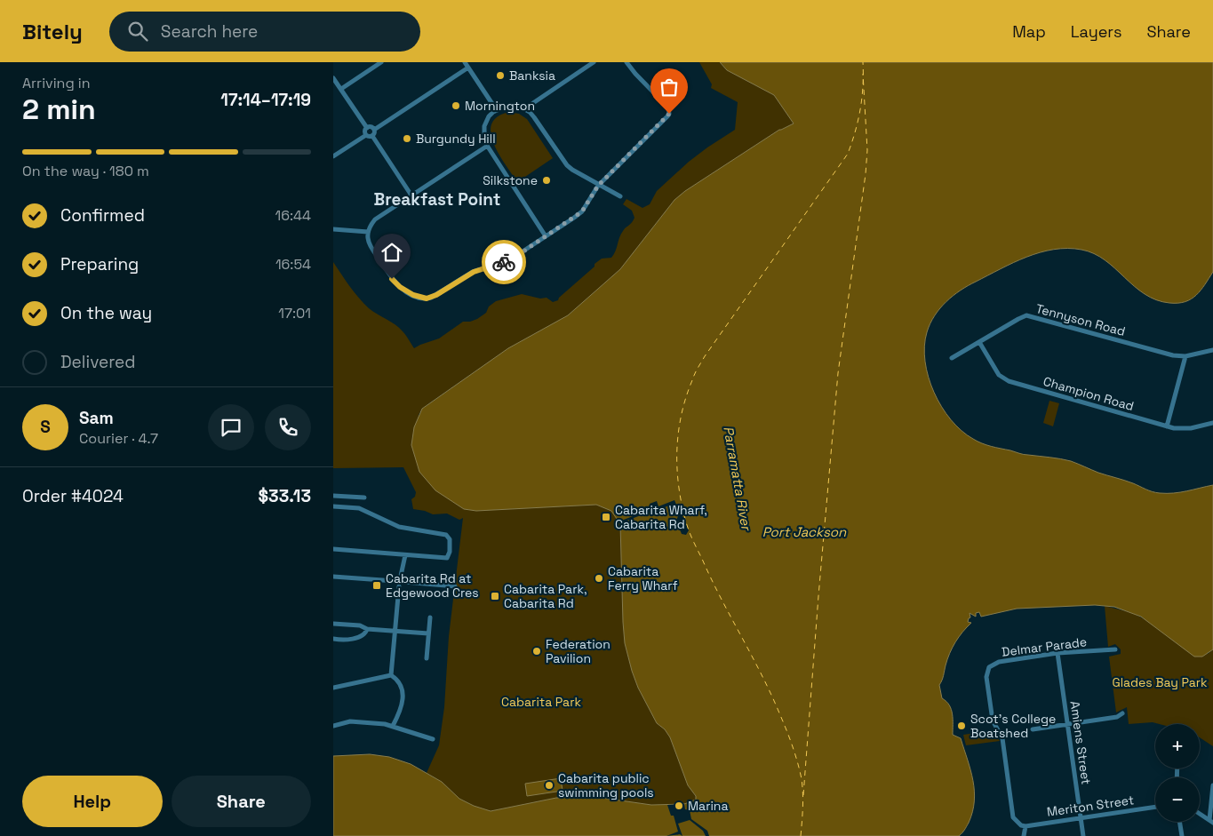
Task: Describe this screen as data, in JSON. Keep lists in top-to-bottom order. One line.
{"streets":{"street":["Tennyson Road","Champion Road","Delmar Parade","Amiens Street","Meriton Street"]},"crossings":[["Tennyson Road","Champion Road"],["Delmar Parade","Amiens Street"],["Delmar Parade","Meriton Street"],["Amiens Street","Meriton Street"]],"districts":["Breakfast Point"],"water":["Parramatta River","Port Jackson"],"parks":["Glades Bay Park","Cabarita Park"],"places":{"other":["Banksia","Mornington","Burgundy Hill","Silkstone","Cabarita Ferry Wharf","Federation Pavilion","Scot's College Boatshed","Cabarita public swimming pools","Marina"],"transit":["Cabarita Wharf, Cabarita Rd","Cabarita Rd at Edgewood Cres","Cabarita Park, Cabarita Rd"]},"page":{"header":"Bitely","search":"Search here","nav":["Map","Layers","Share"],"heading":["2 min","Arriving in","17:14–17:19"],"panel":["Sam","Courier · 4.7","Order #4024","$33.13"],"bar":"On the way · 180 m","list":[["Confirmed","16:44"],["Preparing","16:54"],["On the way","17:01"],"Delivered"],"round":"S","map_buttons":["+","−"],"buttons":["Help","Share"]}}
